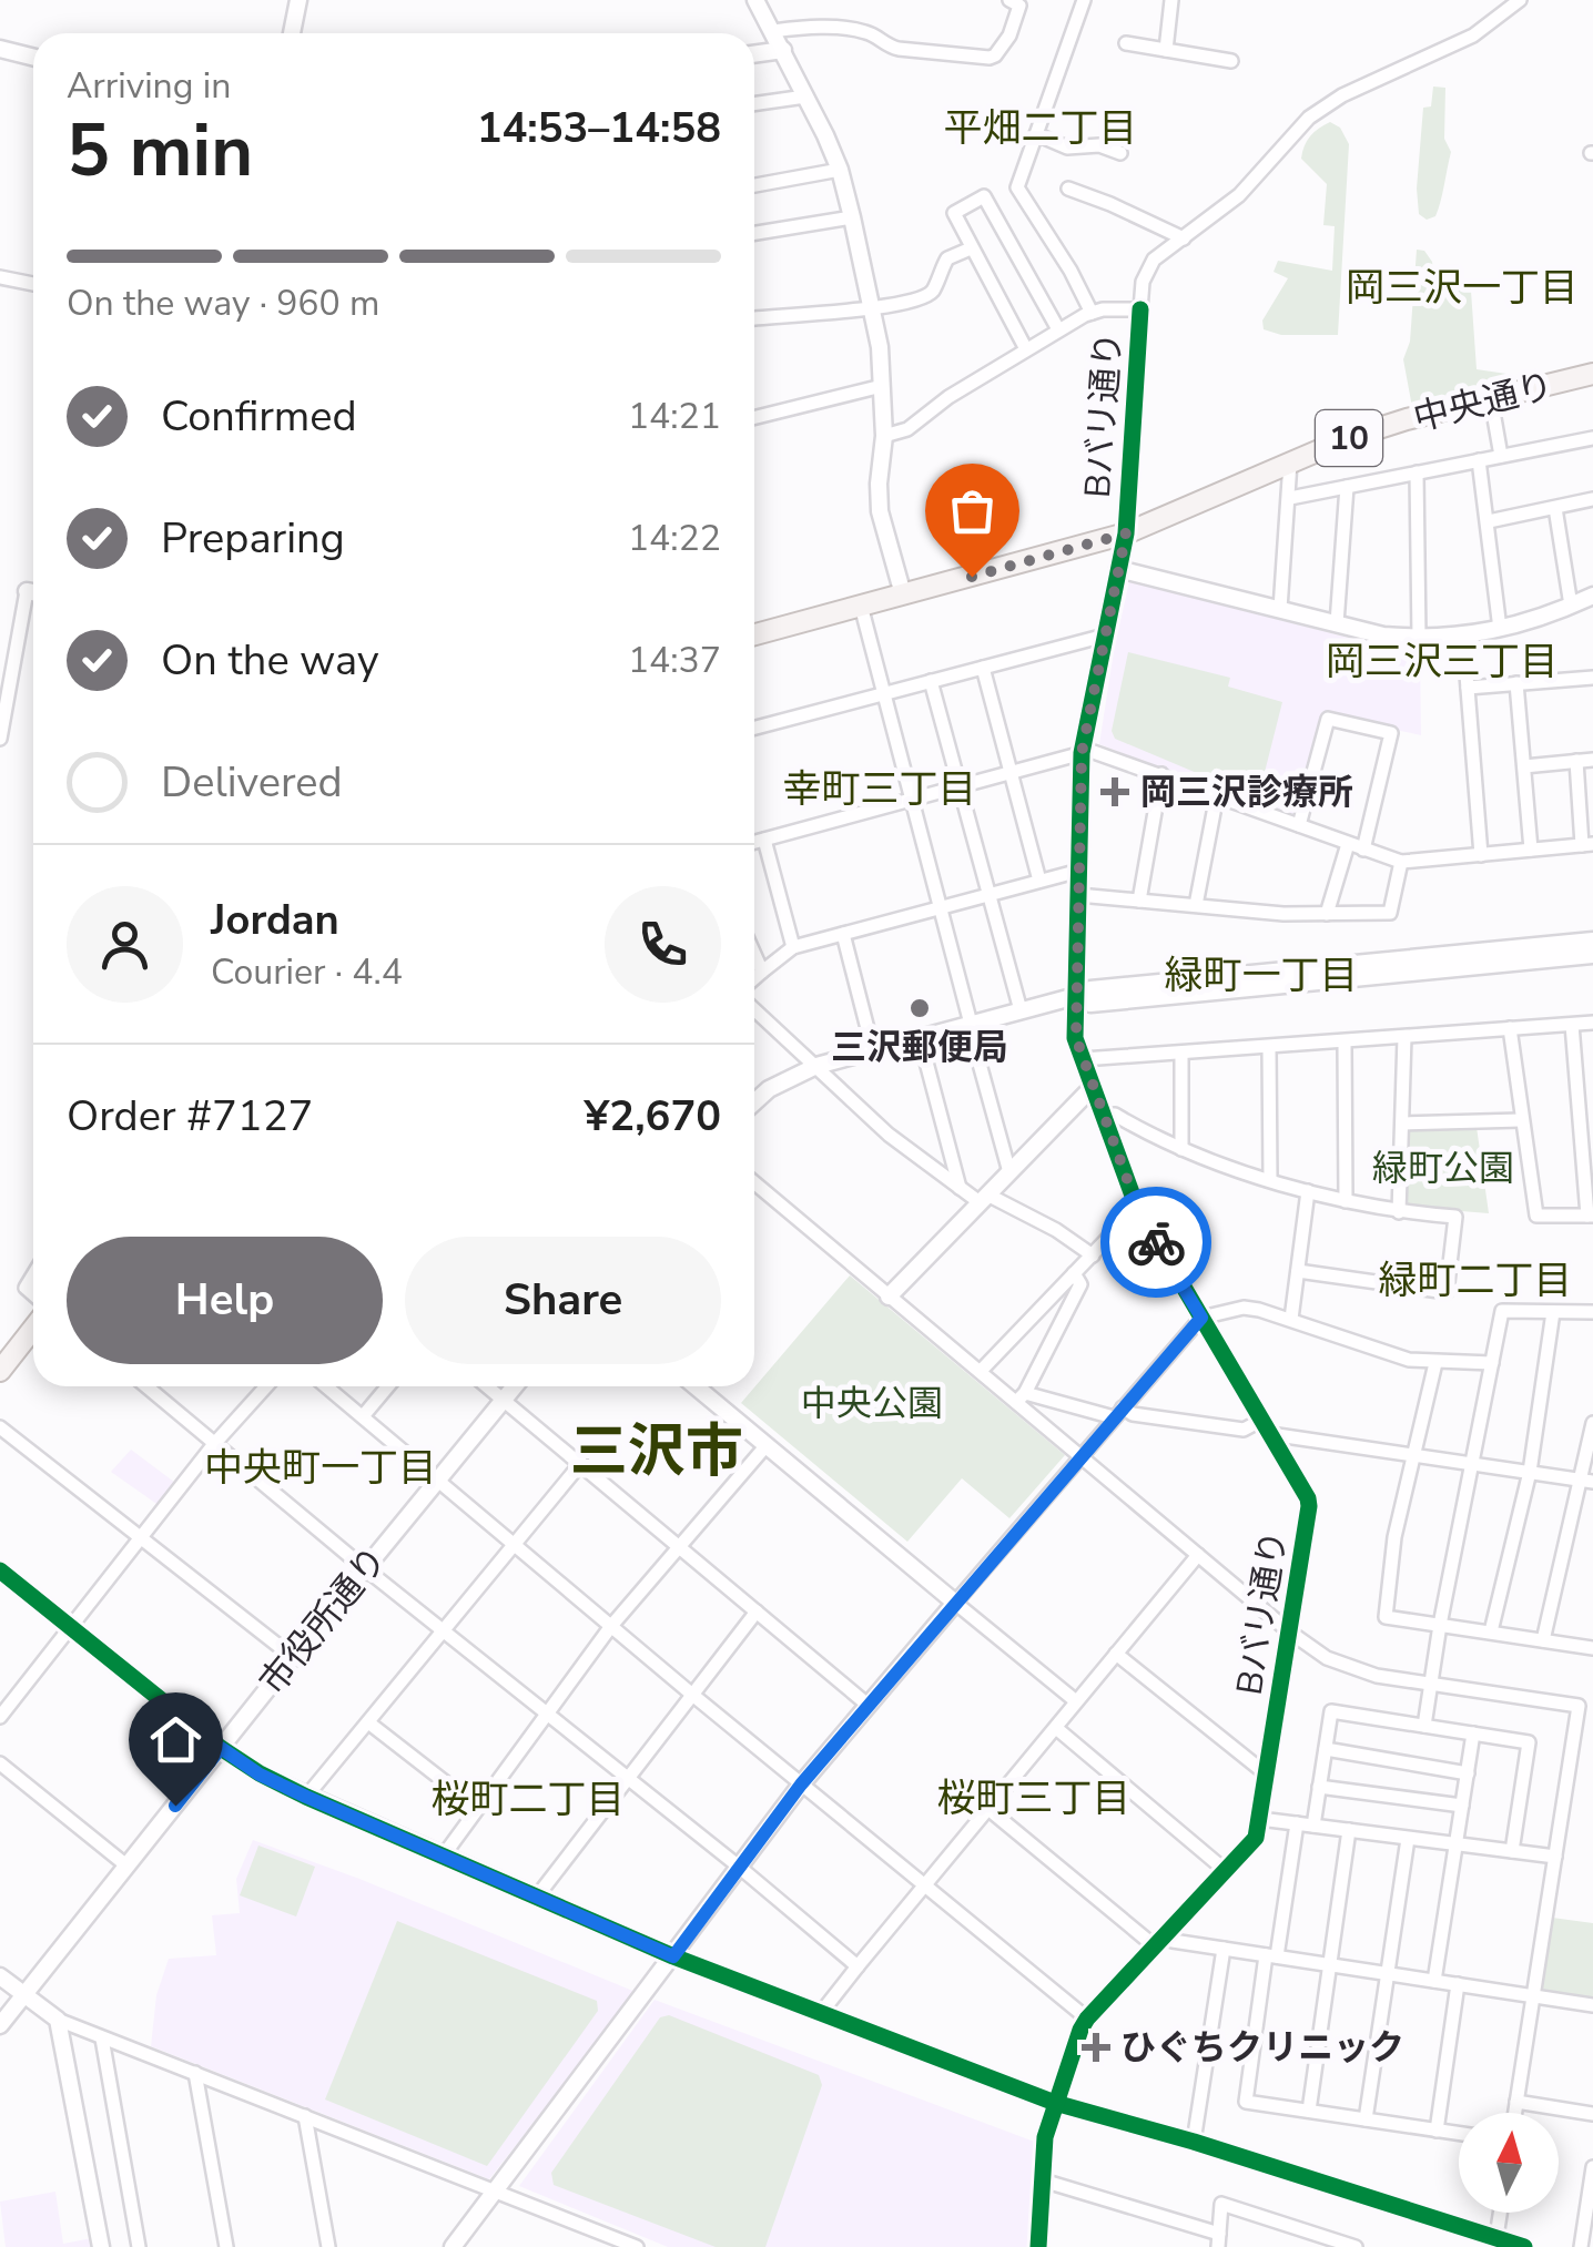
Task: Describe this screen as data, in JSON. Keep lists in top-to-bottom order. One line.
{"streets":{"main road":["中央通り","10"],"street":["Bバリ通り","市役所通り"]},"crossings":[["中央通り","Bバリ通り"]],"districts":["平畑二丁目","岡三沢一丁目","岡三沢三丁目","幸町三丁目","緑町一丁目","緑町二丁目","三沢市","中央町一丁目","桜町三丁目","桜町二丁目"],"parks":["緑町公園","中央公園"],"places":{"health":["岡三沢診療所","ひぐちクリニック"],"other":["三沢郵便局"]},"north":"top","page":{"heading":["5 min","Arriving in","14:53–14:58"],"panel":["Jordan","Courier · 4.4","Order #7127","¥2,670"],"bar":"On the way · 960 m","list":[["Confirmed","14:21"],["Preparing","14:22"],["On the way","14:37"],"Delivered"],"buttons":["Help","Share"]}}
